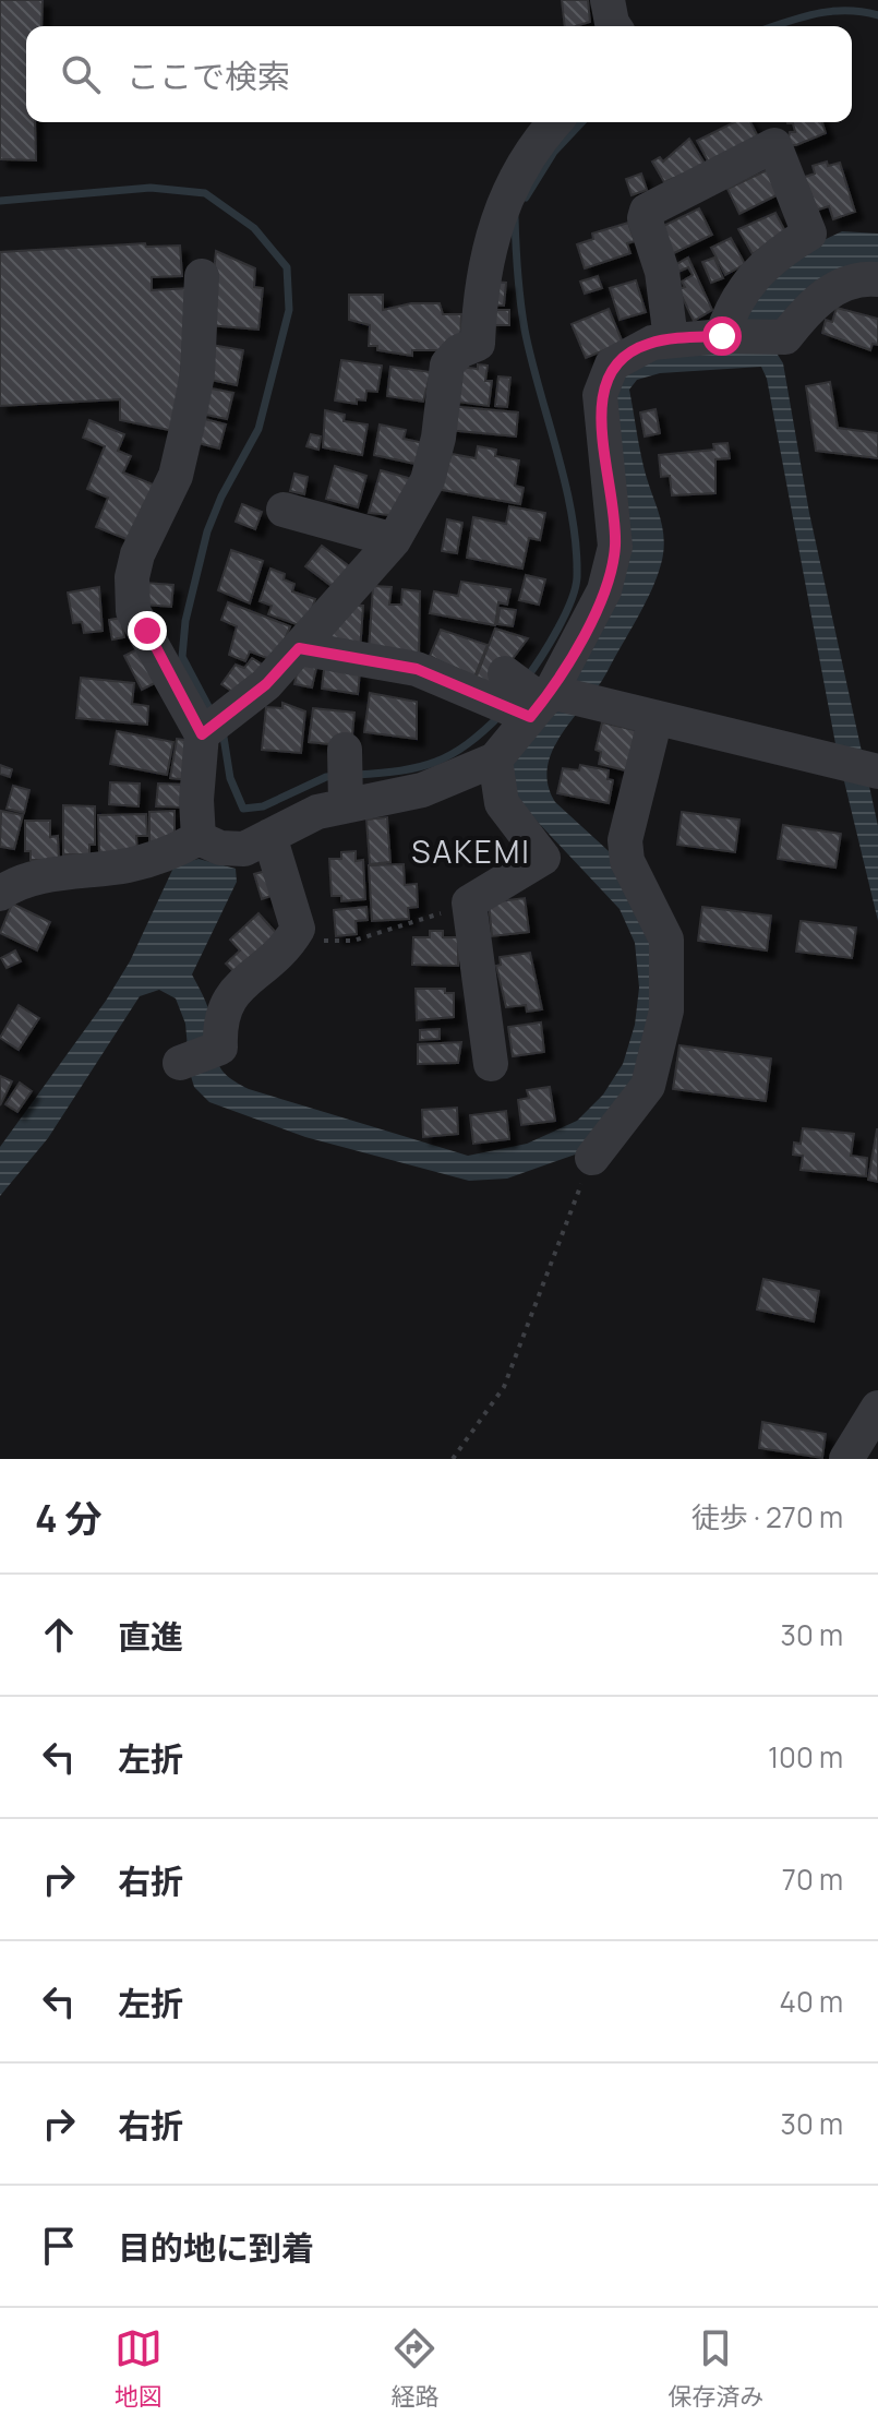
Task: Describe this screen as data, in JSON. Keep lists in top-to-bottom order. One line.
{"districts":["SAKEMI"],"page":{"search":"ここで検索","heading":["4 分","徒歩 · 270 m"],"list":[["直進","30 m"],["左折","100 m"],["右折","70 m"],["左折","40 m"],["右折","30 m"],"目的地に到着"],"nav":["地図","経路","保存済み"]}}
